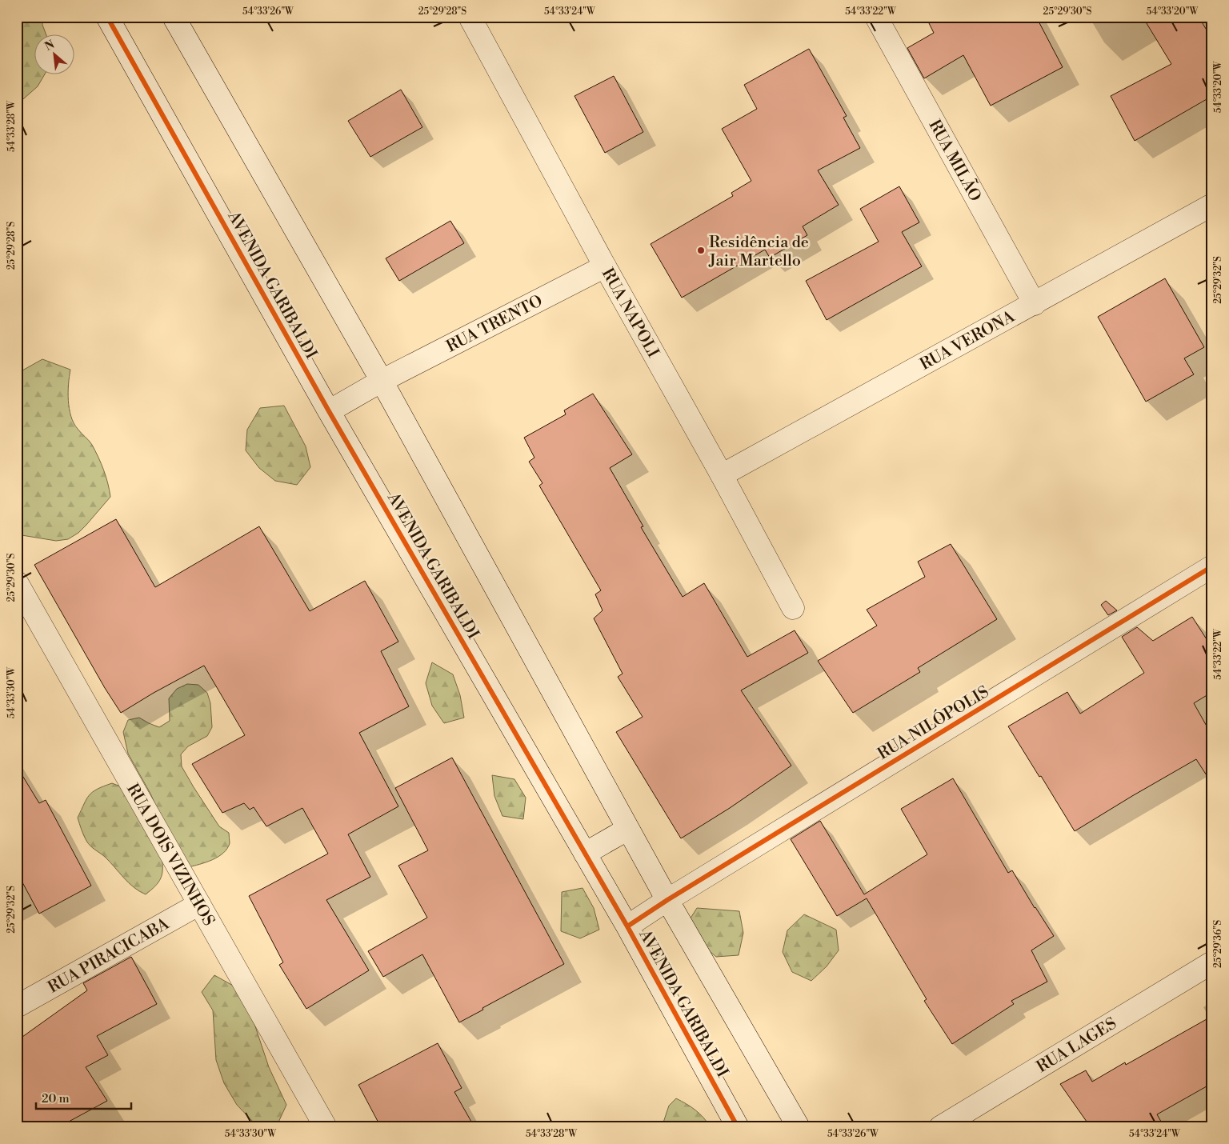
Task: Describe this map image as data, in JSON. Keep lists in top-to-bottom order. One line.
{"streets":{"street":["RUA MILÃO","AVENIDA GARIBALDI","RUA NAPOLI","RUA TRENTO","RUA VERONA","RUA NILÓPOLIS","RUA DOIS VIZINHOS","RUA PIRACICABA","RUA LAGES"]},"crossings":[["RUA MILÃO","RUA VERONA"],["AVENIDA GARIBALDI","RUA TRENTO"],["AVENIDA GARIBALDI","RUA NILÓPOLIS"],["RUA NAPOLI","RUA TRENTO"],["RUA NAPOLI","RUA VERONA"],["RUA DOIS VIZINHOS","RUA PIRACICABA"]],"places":["Residência de Jair Martello"],"scale_bar":"20 m","north":"top left","coordinates":["54°33'26\"W","25°29'28\"S","54°33'24\"W","54°33'22\"W","25°29'30\"S","54°33'20\"W","54°33'28\"W","25°29'32\"S","54°33'30\"W","25°29'36\"S"]}
